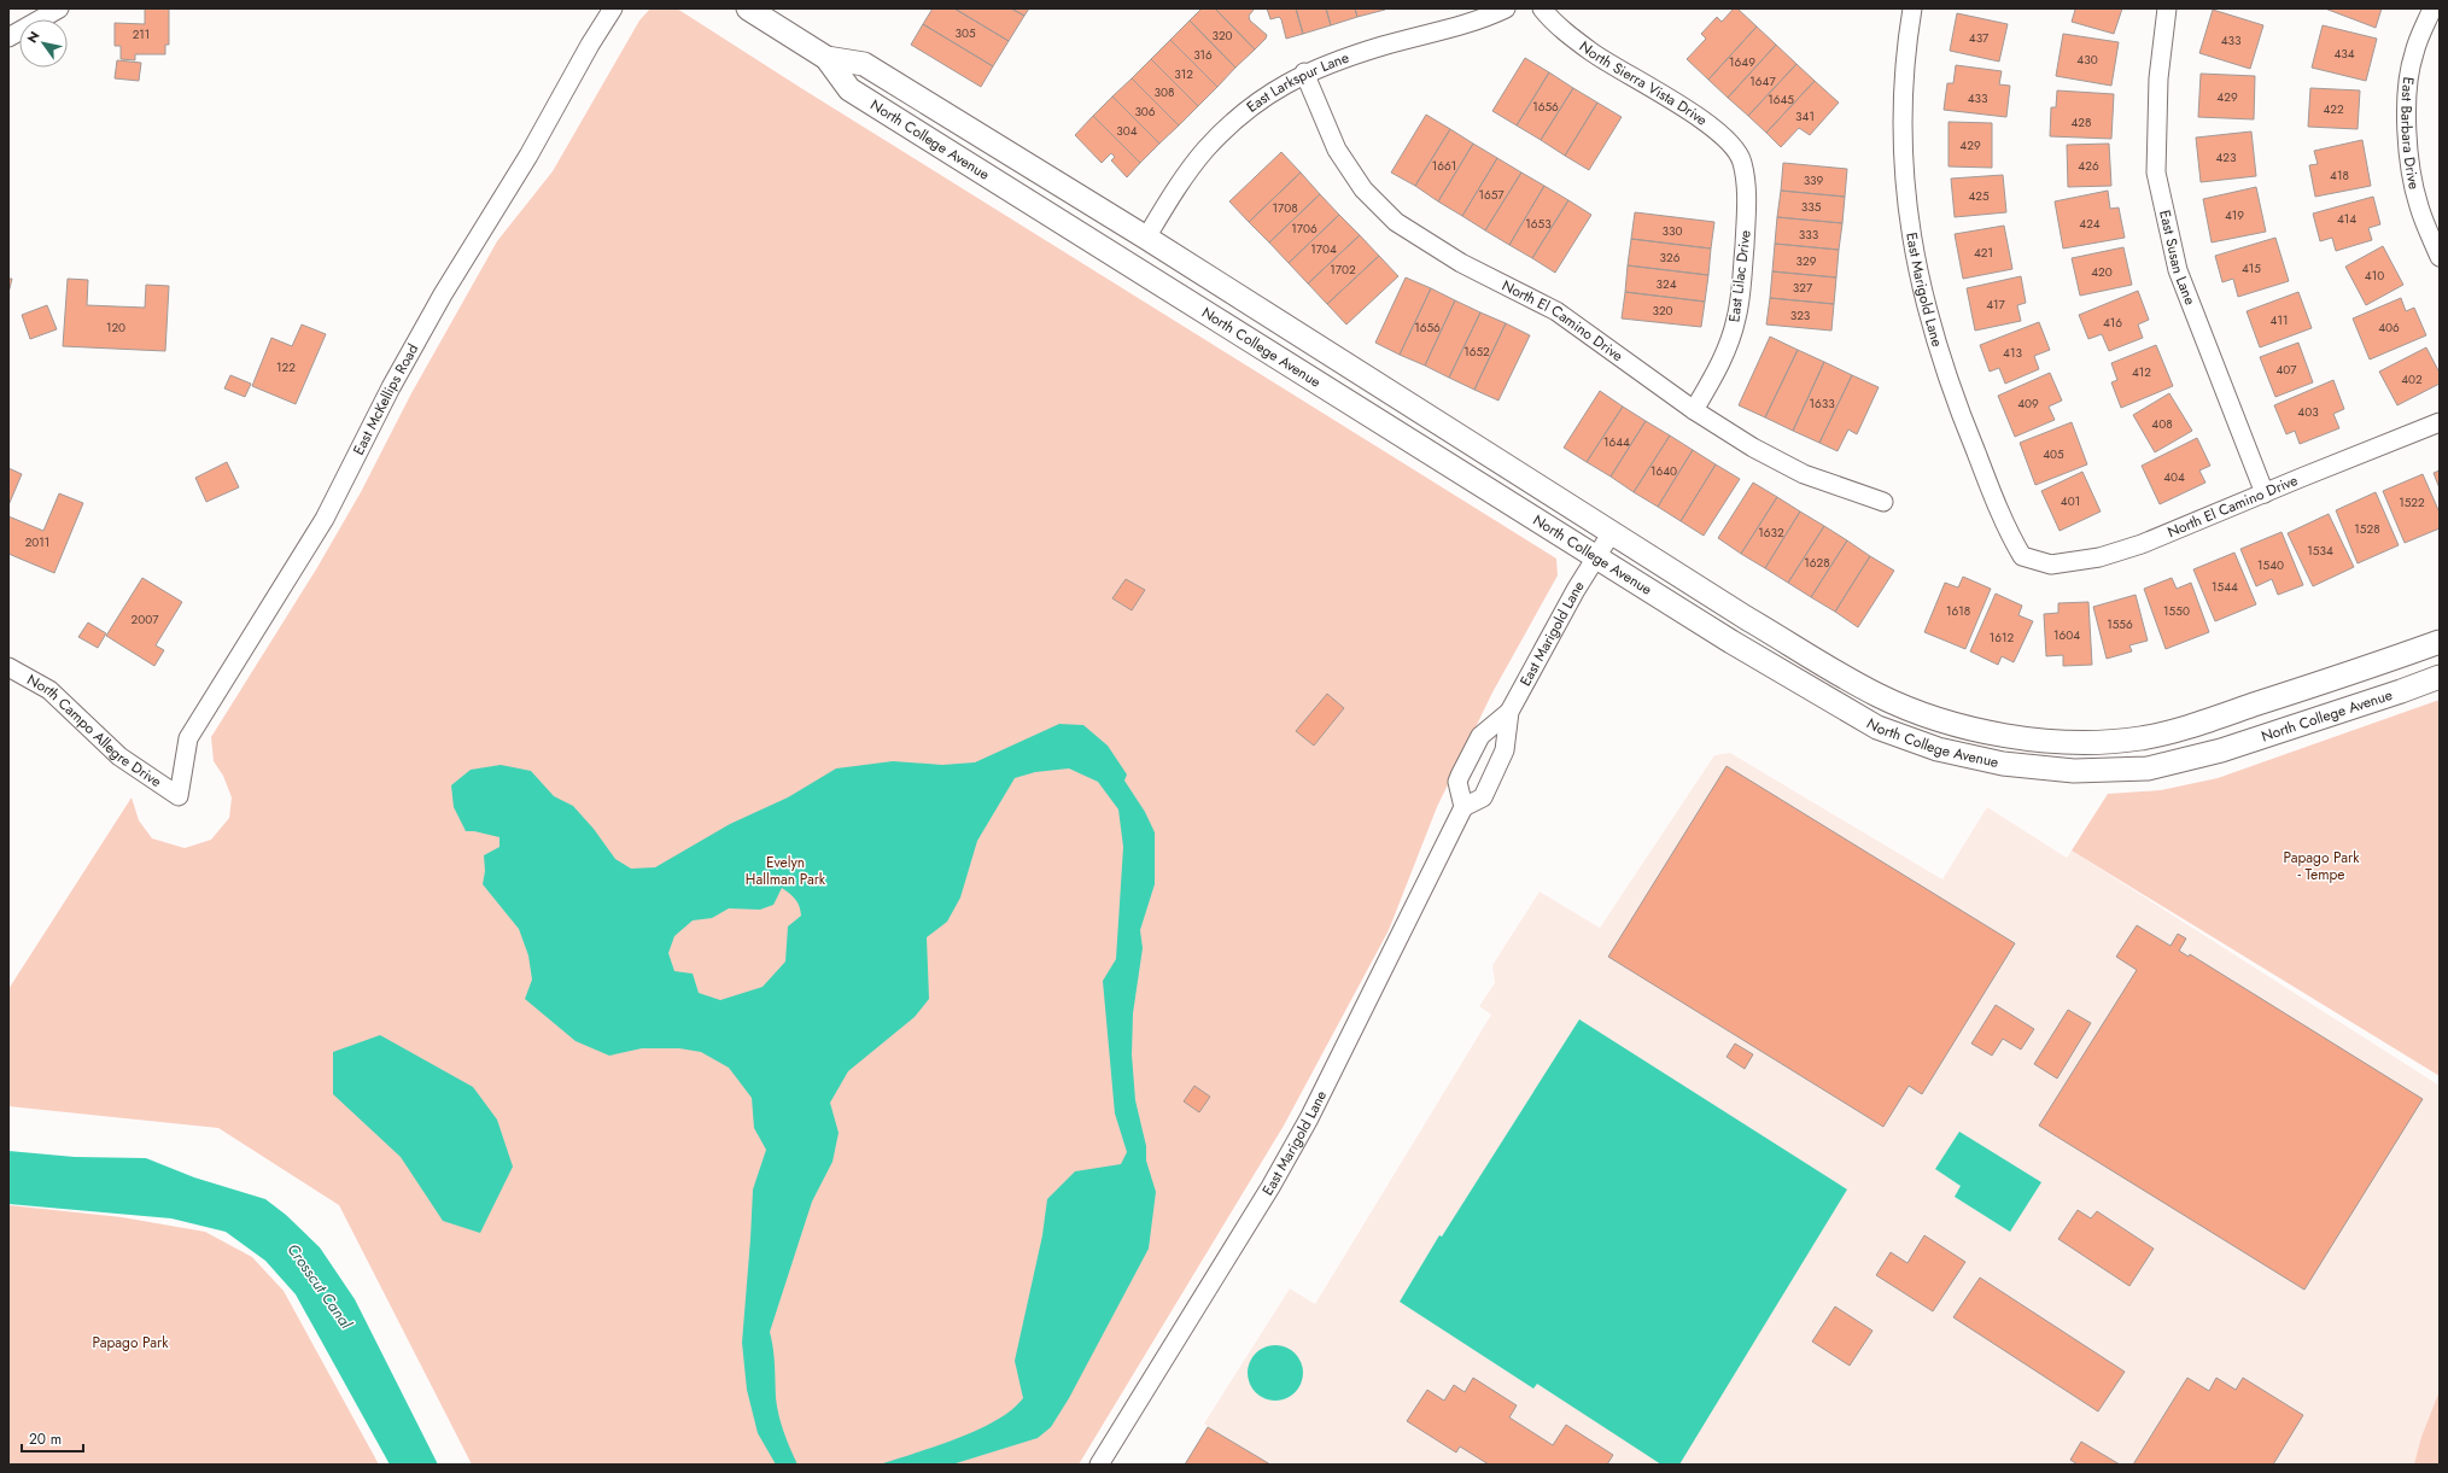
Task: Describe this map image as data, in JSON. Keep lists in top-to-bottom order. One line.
{"streets":{"street":["East Larkspur Lane","North Sierra Vista Drive","East Barbara Drive","North College Avenue","East Susan Lane","East Lilac Drive","East Marigold Lane","North El Camino Drive","East McKellips Road","North Campo Allegre Drive"]},"crossings":[["East Larkspur Lane","North College Avenue"],["East Larkspur Lane","North El Camino Drive"],["North Sierra Vista Drive","East Lilac Drive"],["North College Avenue","East Marigold Lane"],["East Susan Lane","North El Camino Drive"],["East Lilac Drive","North El Camino Drive"],["East Marigold Lane","North El Camino Drive"],["East McKellips Road","North Campo Allegre Drive"]],"water":["Crosscut Canal"],"parks":["Papago Park - Tempe","Evelyn Hallman Park","Papago Park"],"house_numbers":["305","211","320","437","433","434","316","430","1649","312","1647","308","429","433","1645","1656","422","306","341","428","304","429","423","1661","426","418","339","1657","425","335","1708","419","414","1653","424","1706","330","333","1704","421","326","329","415","1702","420","410","324","327","417","320","323","411","416","120","1656","406","1652","413","122","407","412","402","1633","409","403","408","1644","405","1640","404","401","1522","1528","1632","2011","1534","1628","1540","1544","1618","1550","2007","1556","1604","1612"],"scale_bar":"20 m","north":"top left"}
